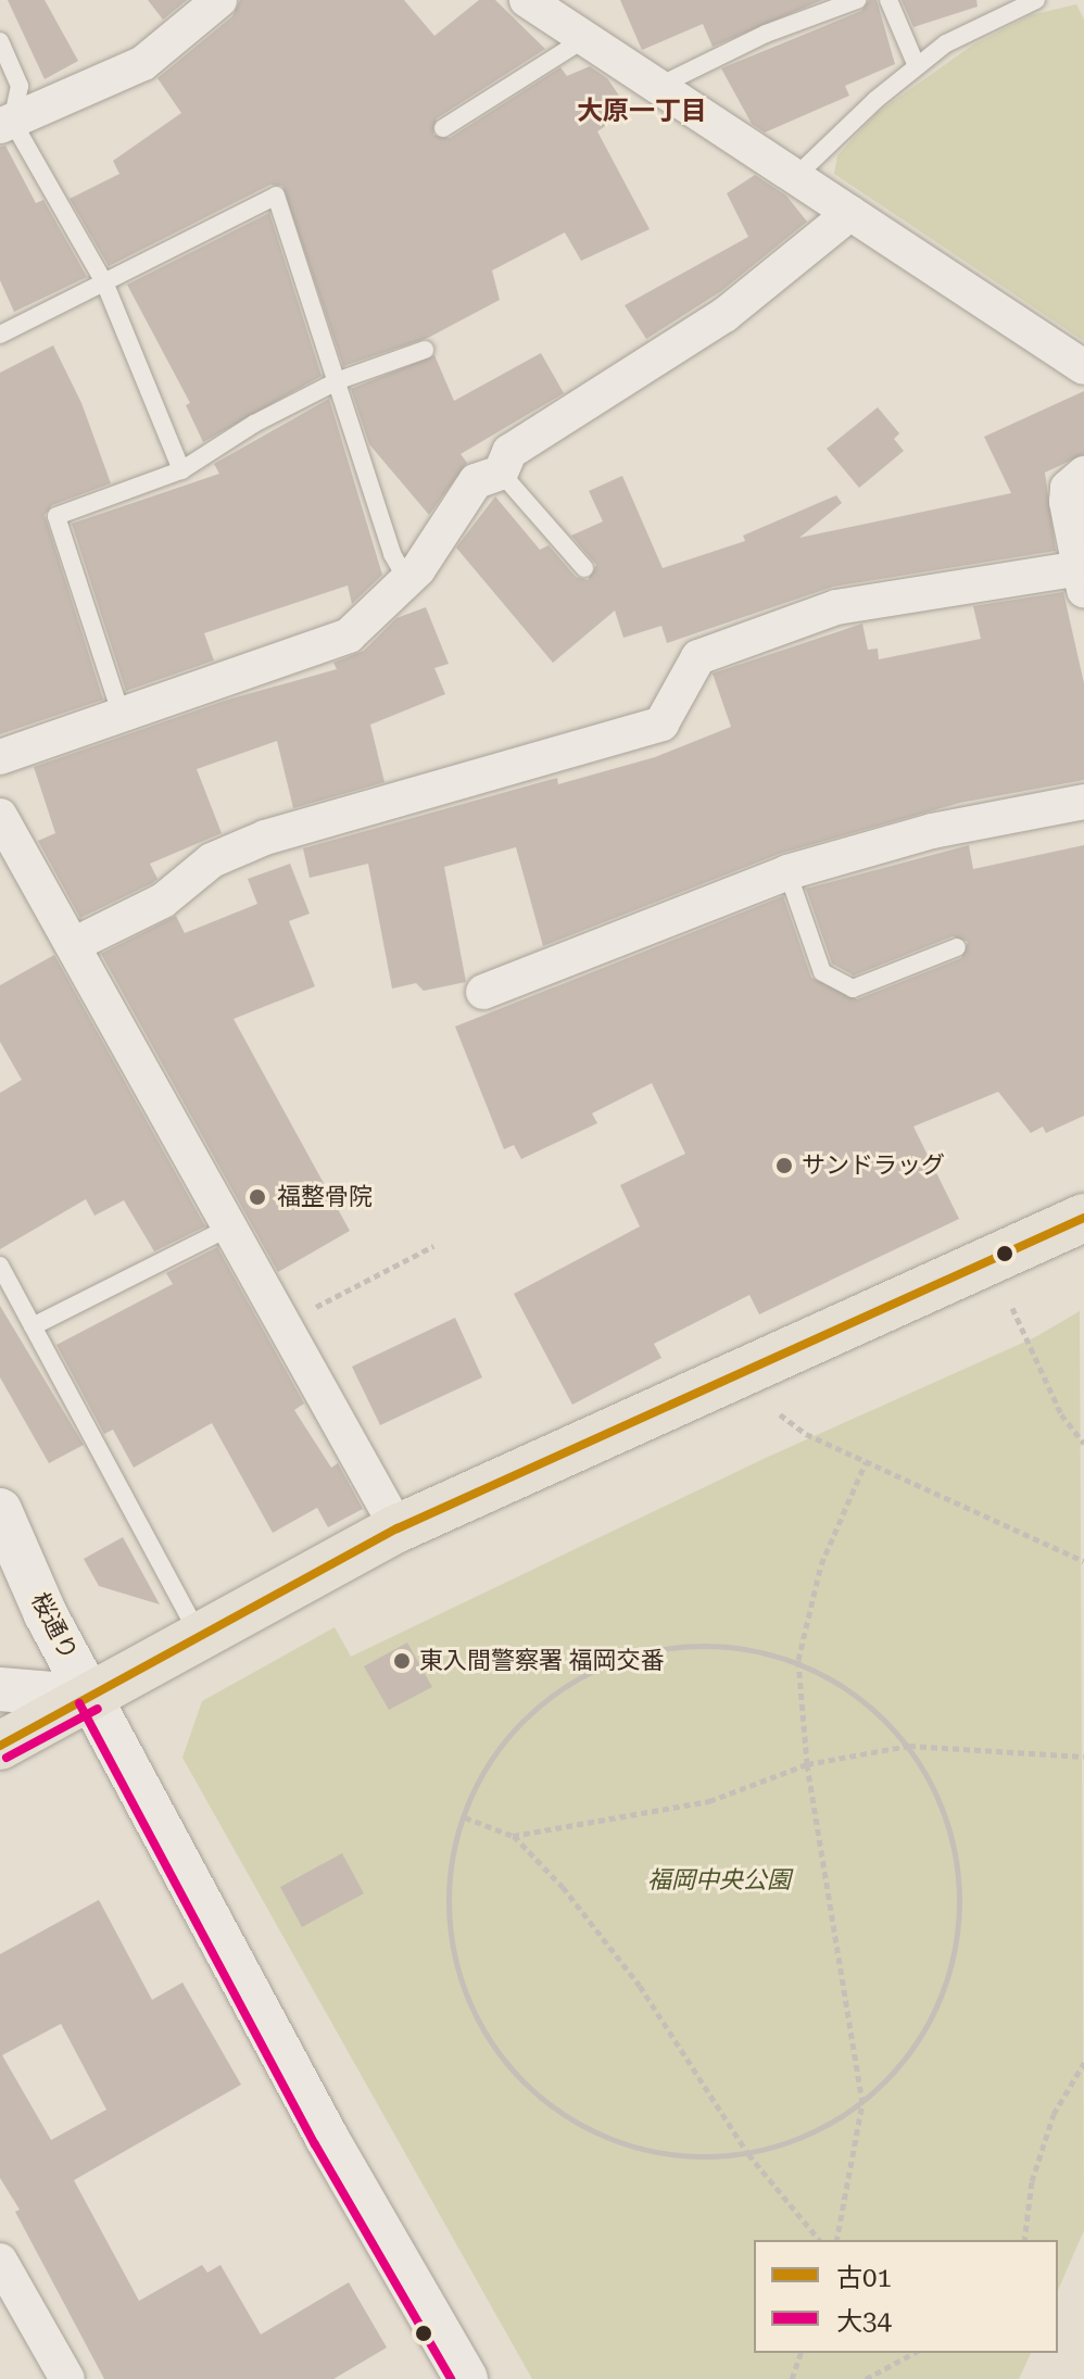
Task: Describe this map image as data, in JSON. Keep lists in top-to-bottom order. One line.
{"streets":{"street":["桜通り"]},"districts":["大原一丁目"],"parks":["福岡中央公園"],"places":["サンドラッグ","福整骨院","東入間警察署 福岡交番"],"lines":["transit line 古01","transit line 大34"],"legend":["古01","大34"]}
